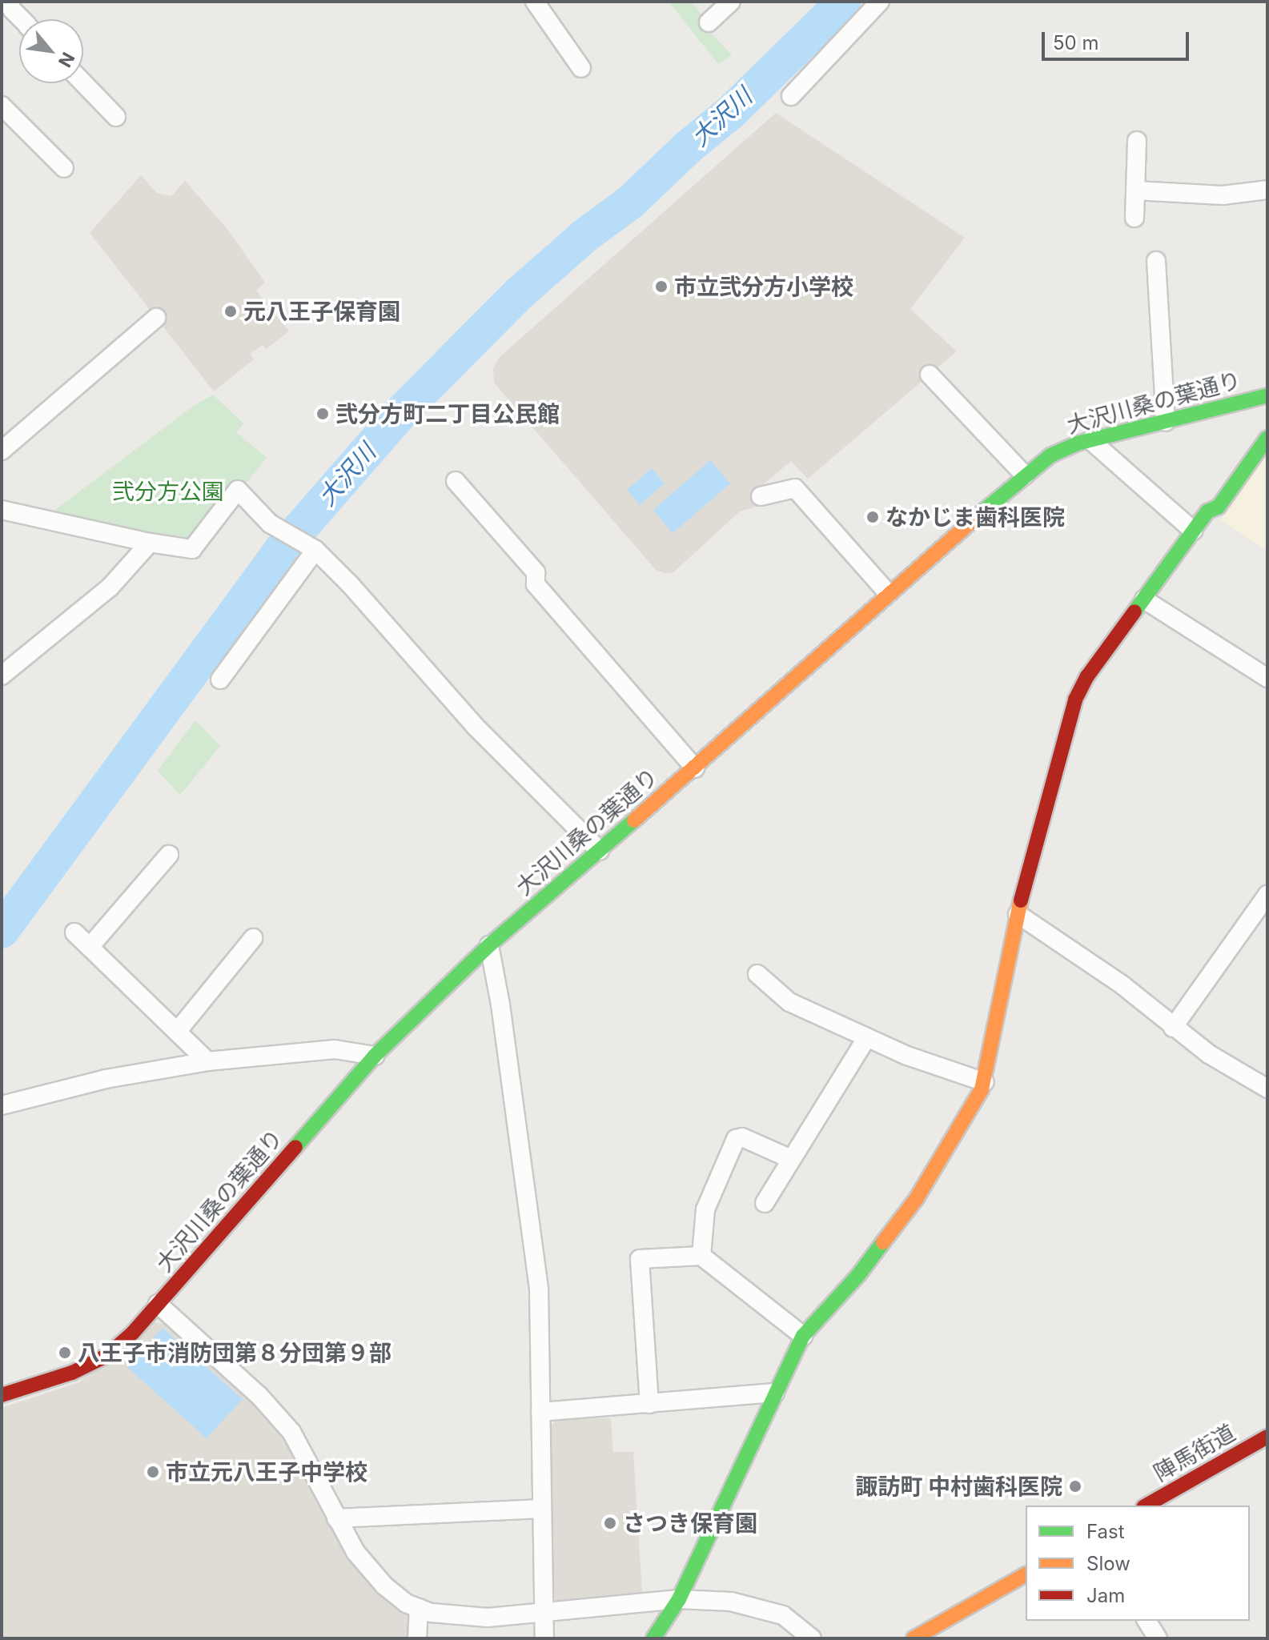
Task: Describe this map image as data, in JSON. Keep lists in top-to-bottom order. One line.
{"streets":{"street":["大沢川桑の葉通り","陣馬街道"]},"water":["大沢川"],"parks":["弐分方公園"],"places":["市立弐分方小学校","元八王子保育園","弐分方町二丁目公民館","なかじま歯科医院","八王子市消防団第８分団第９部","市立元八王子中学校","諏訪町 中村歯科医院","さつき保育園"],"legend":["Fast","Slow","Jam"],"scale_bar":"50 m","north":"bottom right"}
